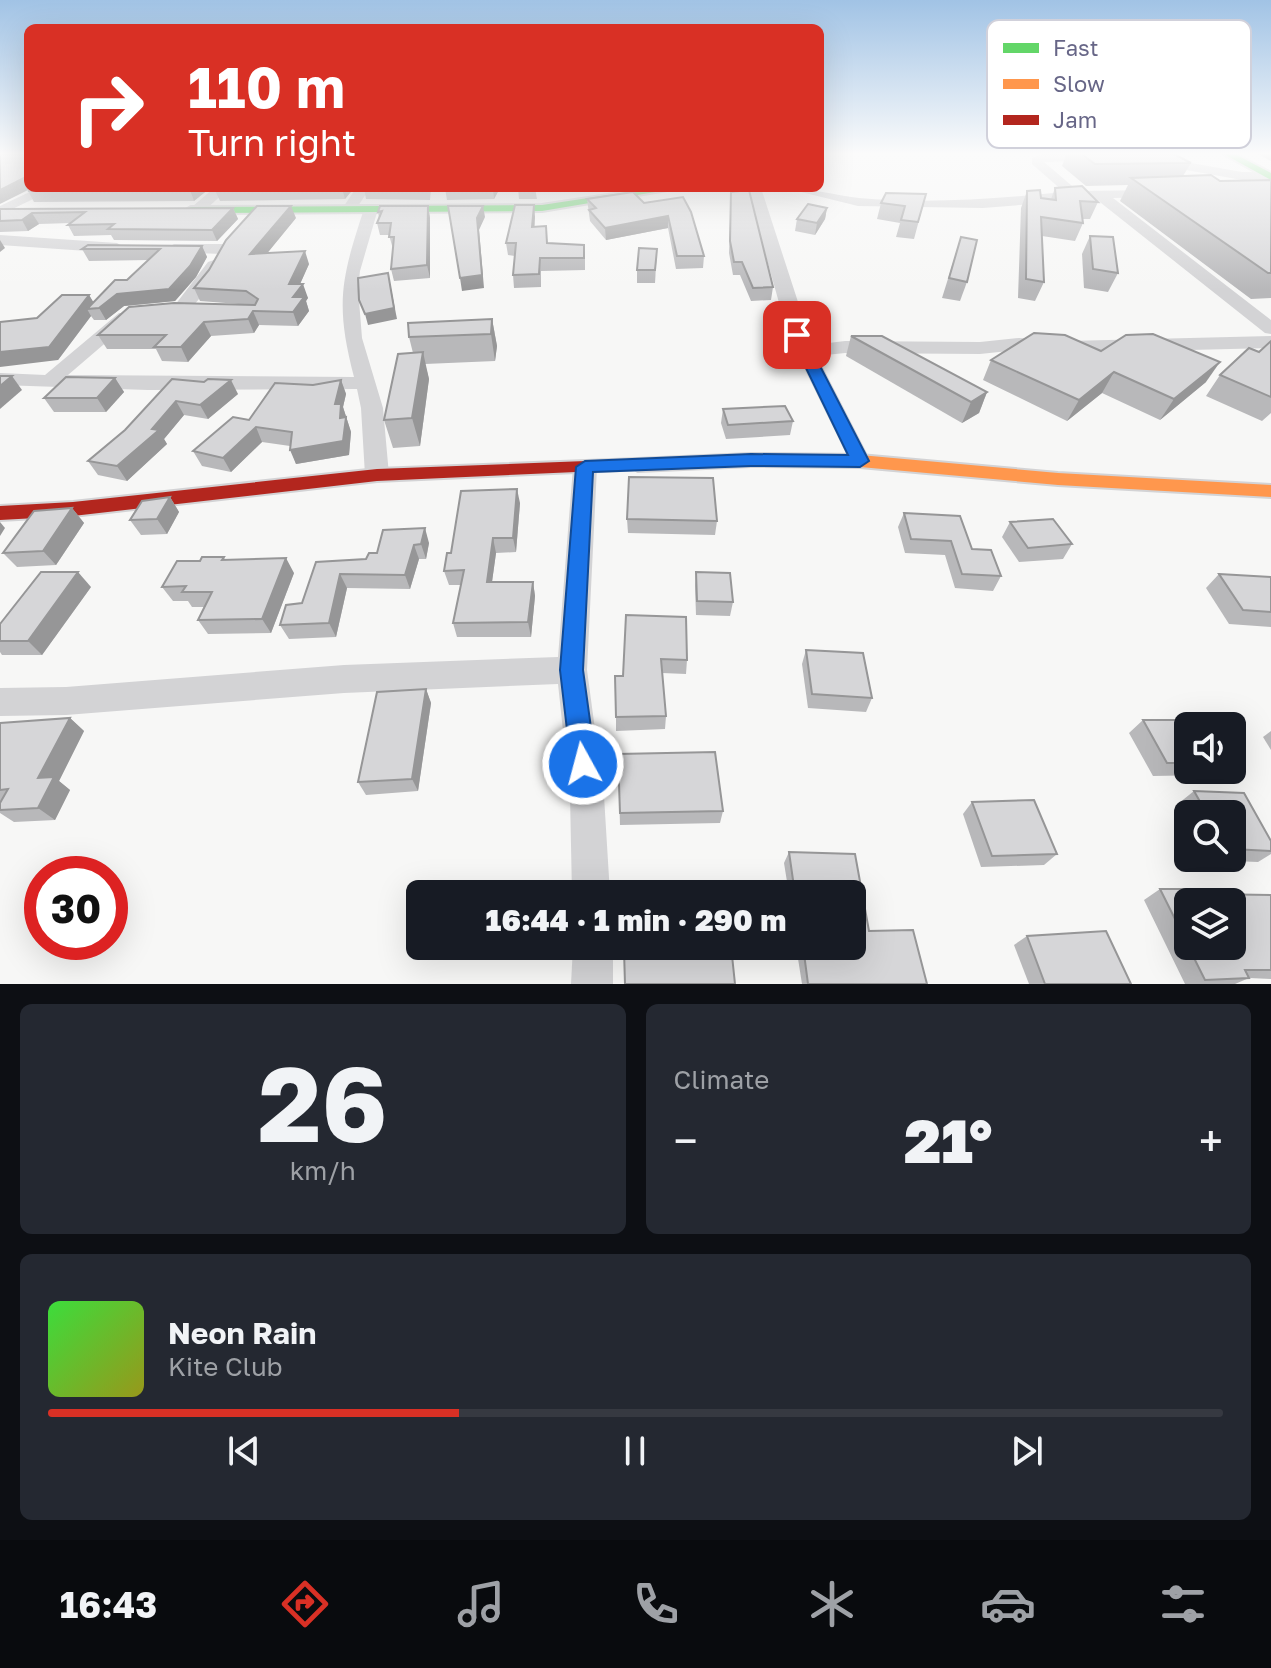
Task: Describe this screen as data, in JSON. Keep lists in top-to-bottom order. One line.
{"legend":["Fast","Slow","Jam"],"page":{"turn":["110 m","Turn right"],"limit":"30","trip":"16:44 · 1 min · 290 m","tile":[["26","km/h"],"Climate"],"heat":["−","21°","+"],"song":["Neon Rain","Kite Club"],"tabs":"16:43"}}
